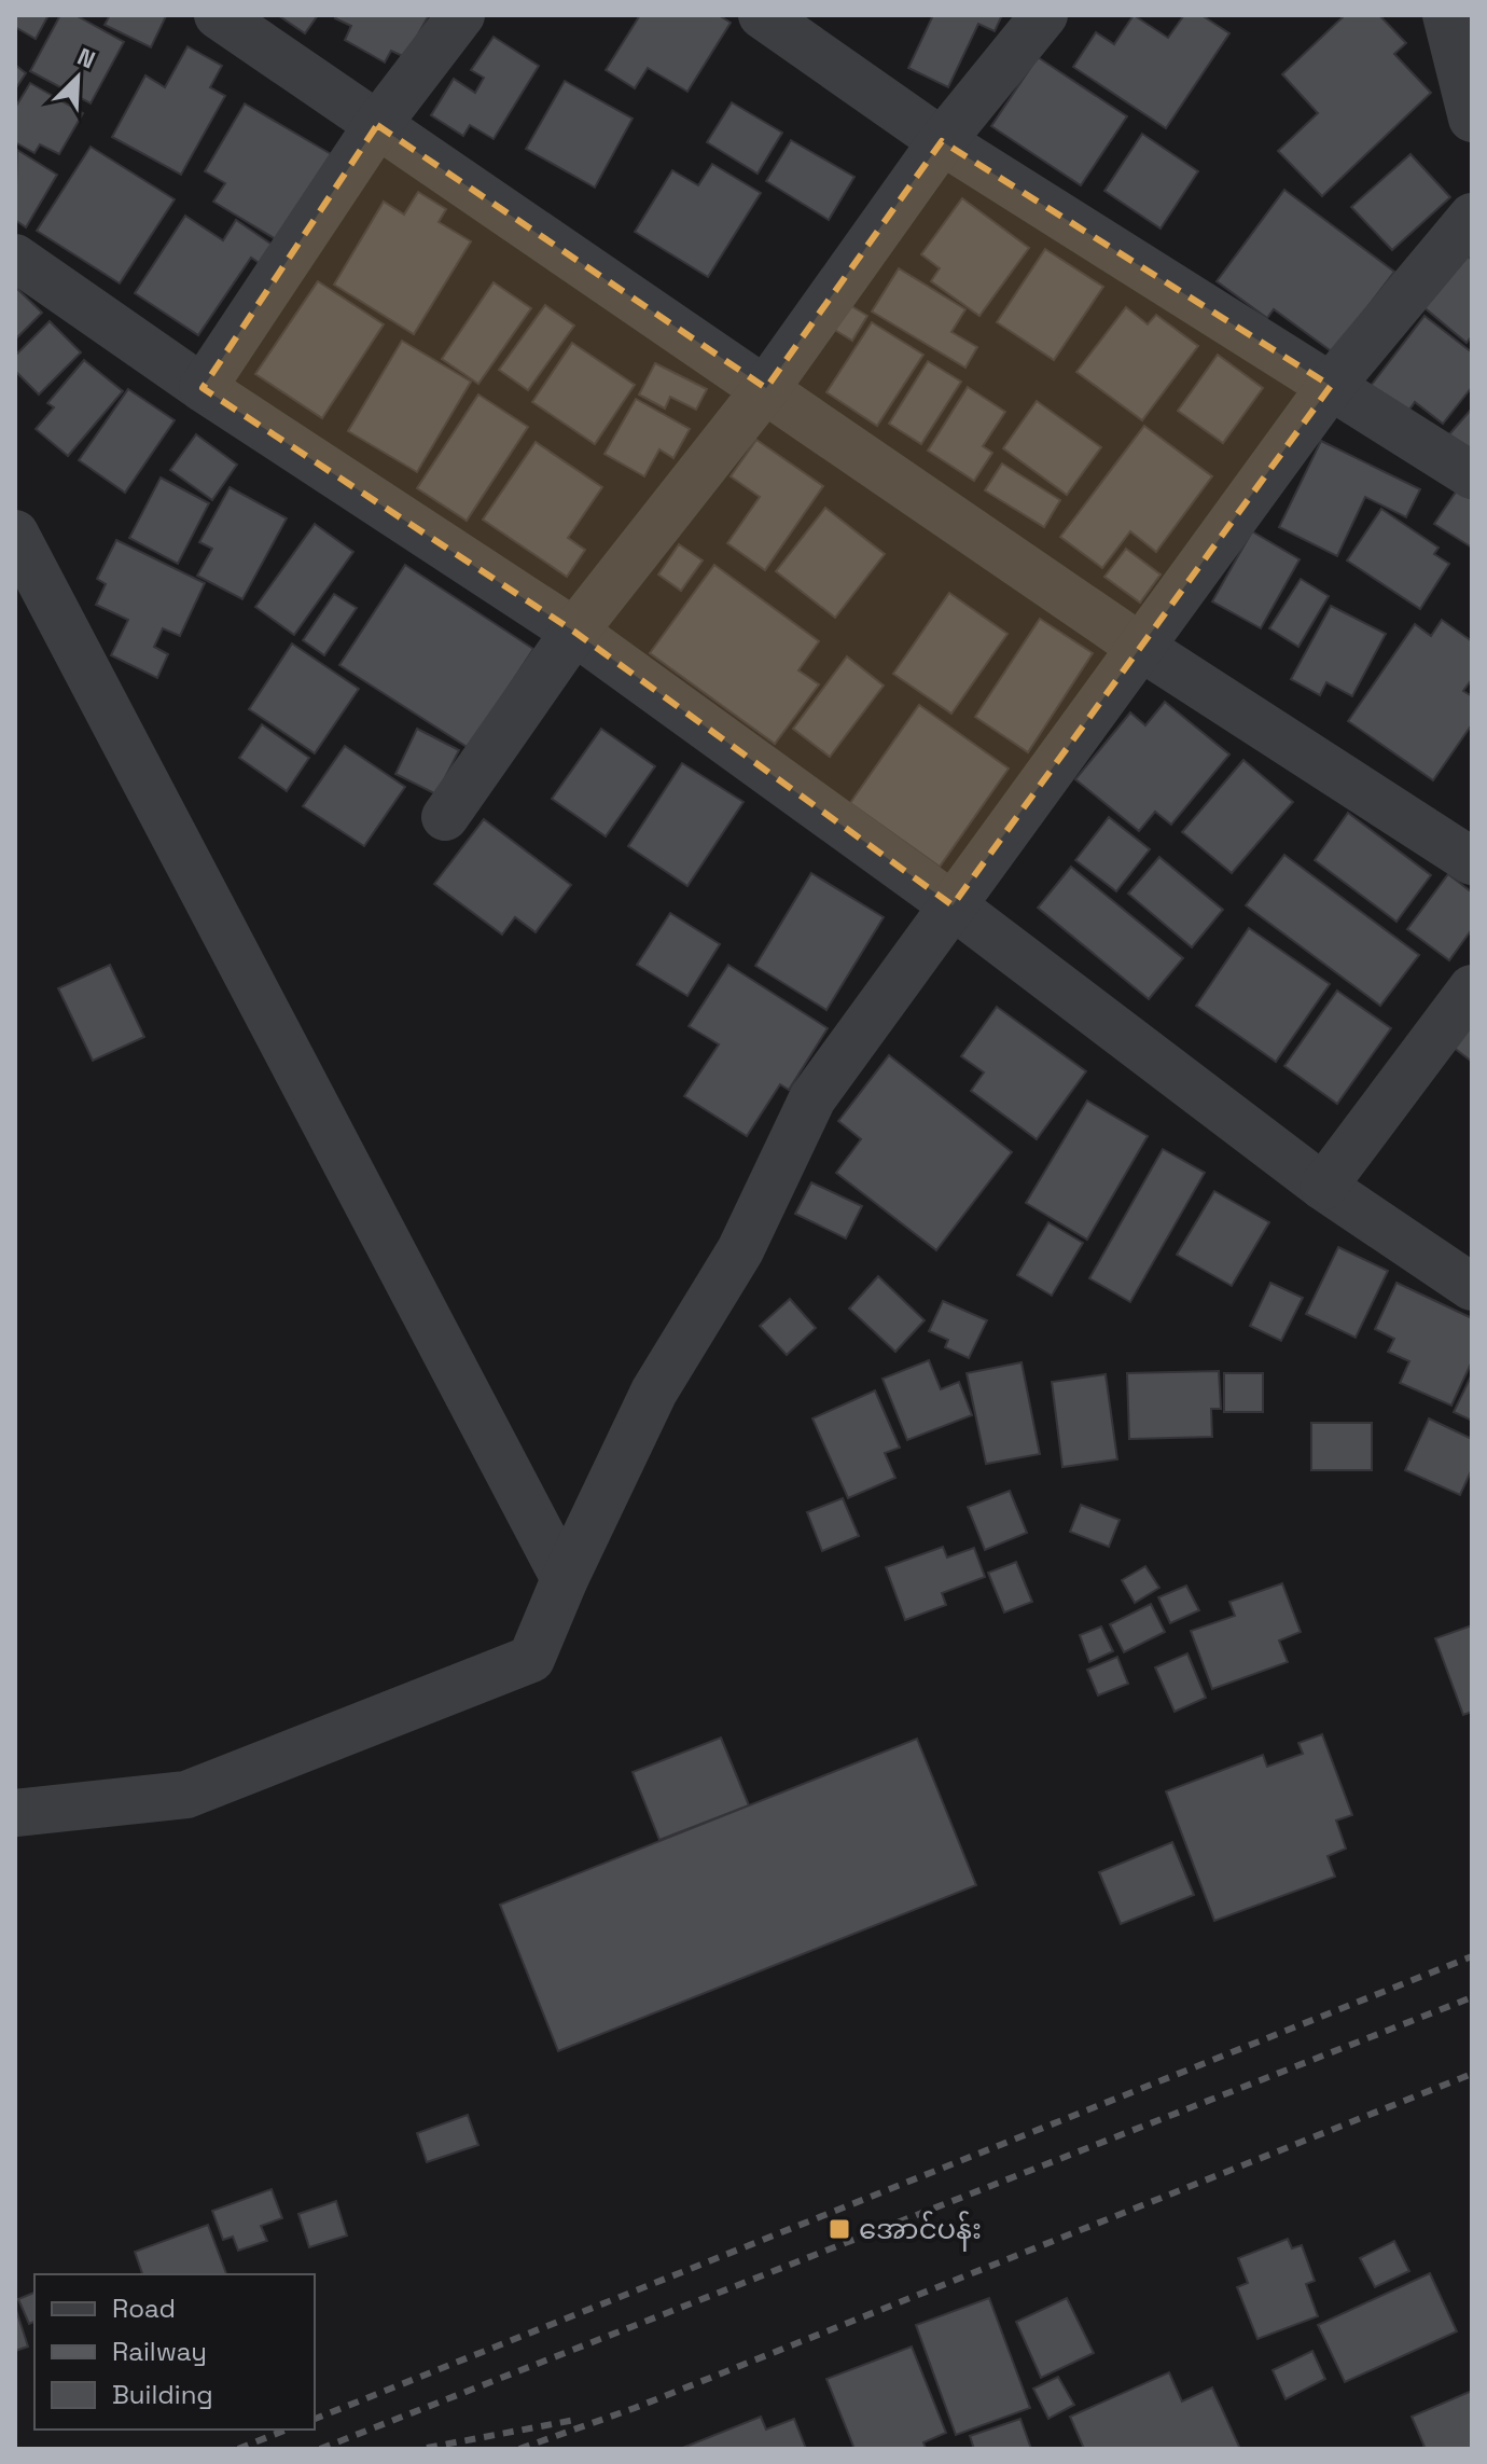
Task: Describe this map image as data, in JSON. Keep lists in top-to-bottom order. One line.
{"places":{"transit":["အောင်ပန်း"]},"legend":["Road","Railway","Building"],"north":"top right"}
